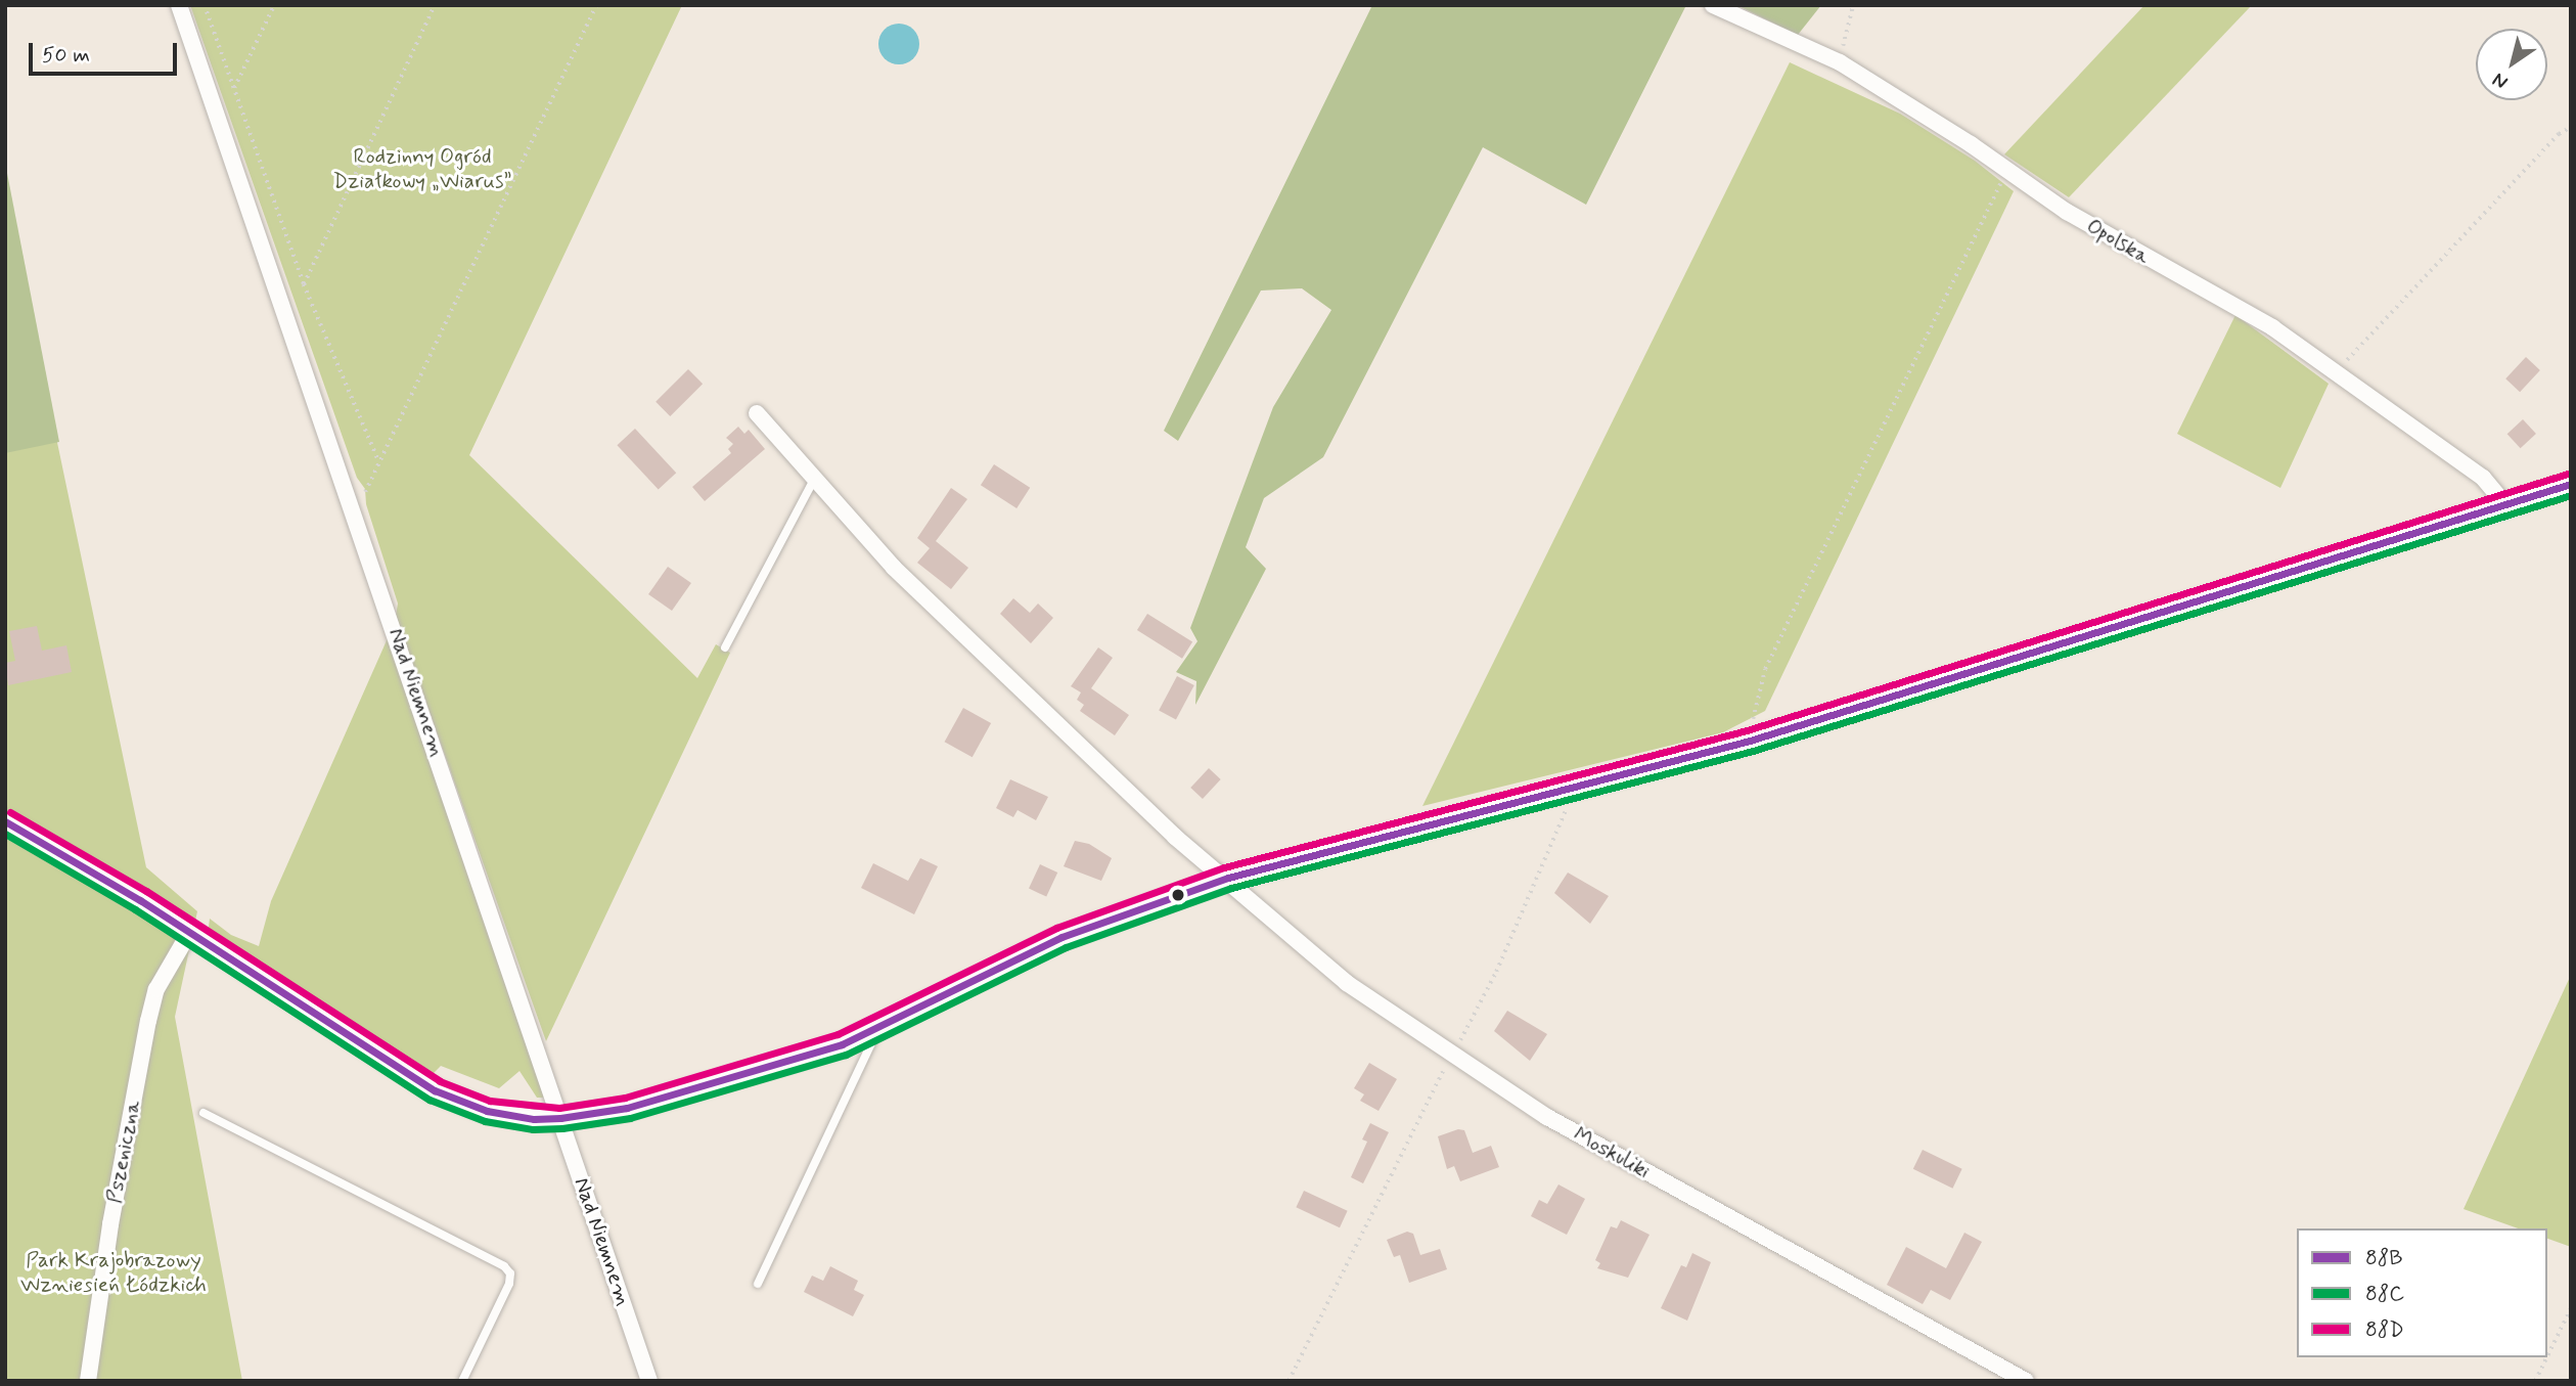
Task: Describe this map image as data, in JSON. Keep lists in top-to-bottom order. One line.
{"streets":{"street":["Opolska","Nad Niemnem","Pszeniczna","Moskuliki"]},"parks":["Rodzinny Ogród Działkowy „Wiarus”","Park Krajobrazowy Wzniesień Łódzkich"],"lines":["transit line 88D","transit line 88B","transit line 88C"],"legend":["88B","88C","88D"],"scale_bar":"50 m","north":"bottom left"}
